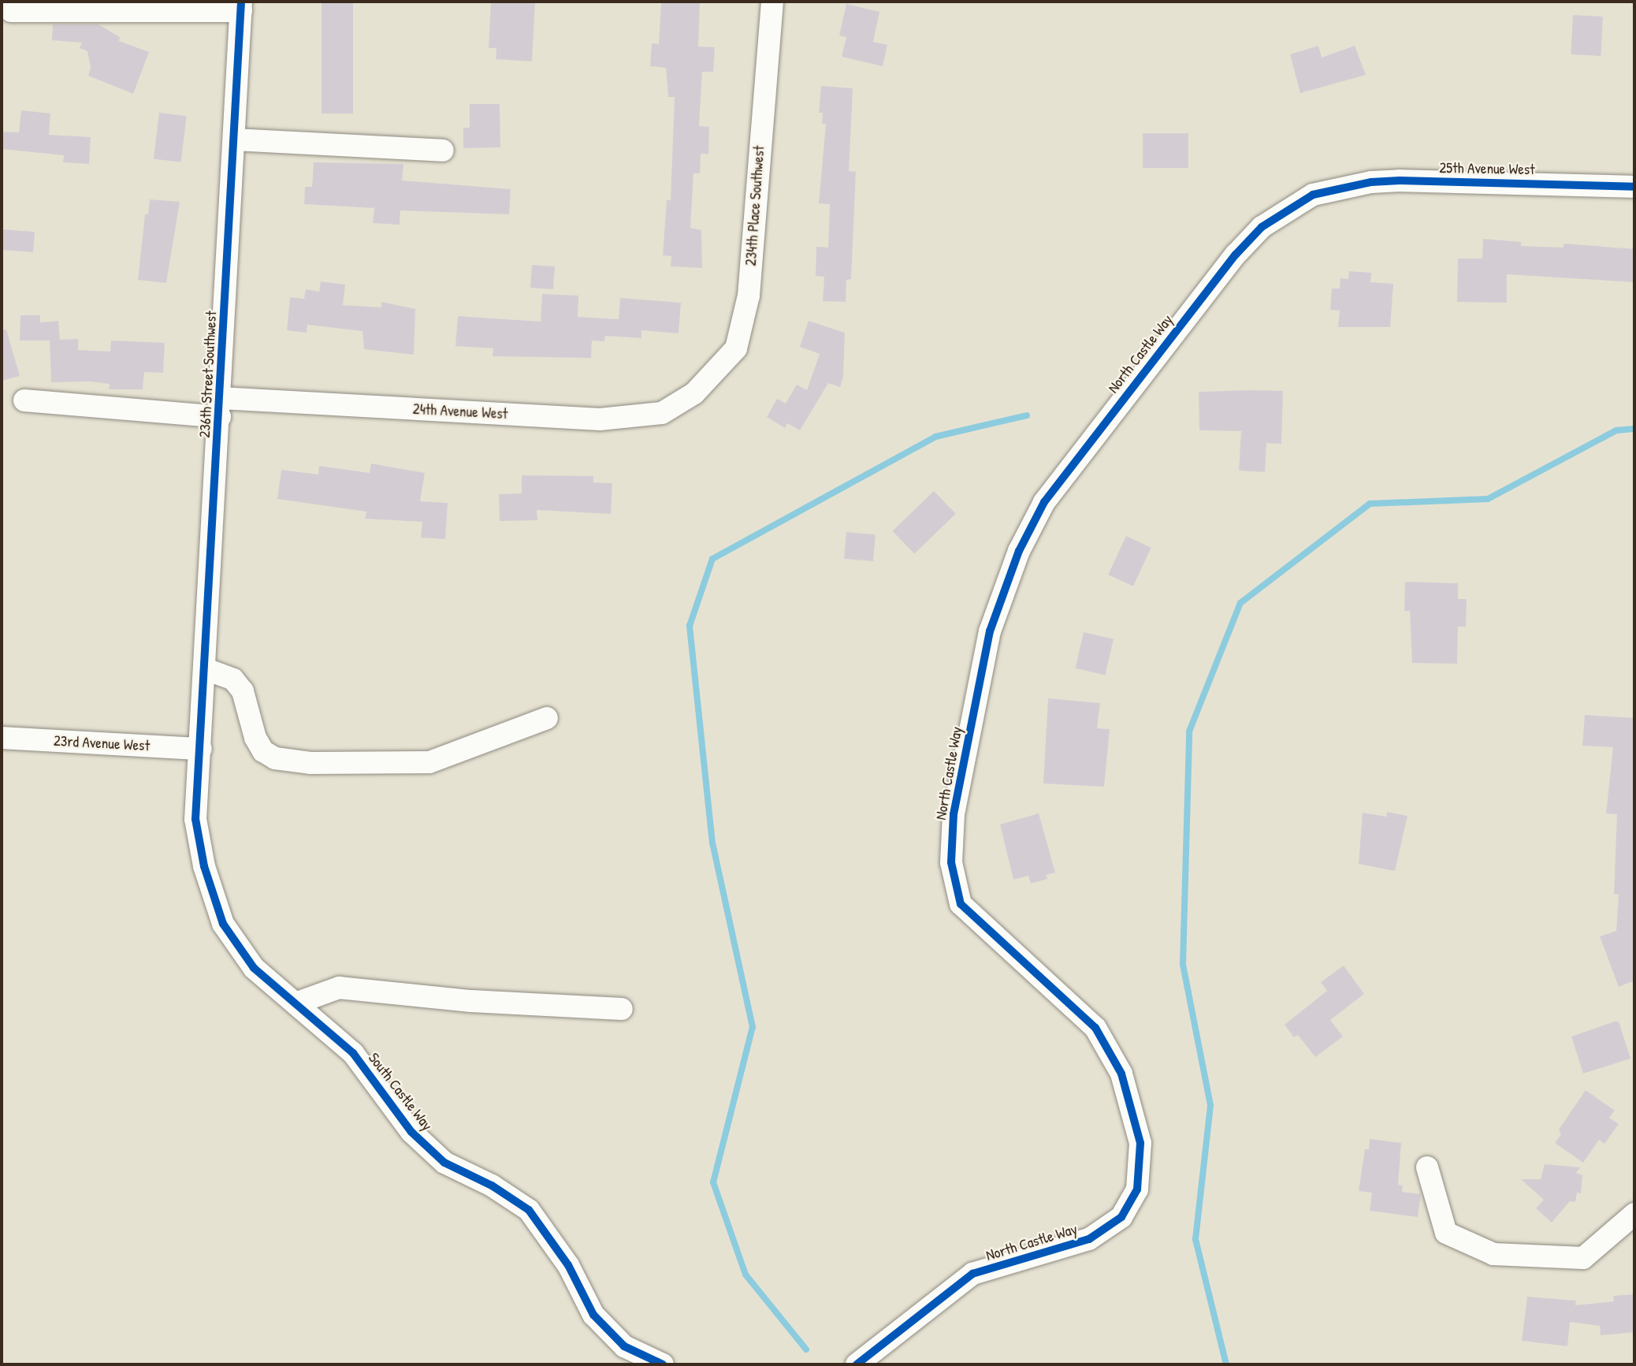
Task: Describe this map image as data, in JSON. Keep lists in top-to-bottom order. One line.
{"streets":{"street":["25th Avenue West","234th Place Southwest","North Castle Way","236th Street Southwest","24th Avenue West","23rd Avenue West","South Castle Way"]},"crossings":[["25th Avenue West","North Castle Way"],["234th Place Southwest","24th Avenue West"],["236th Street Southwest","24th Avenue West"],["236th Street Southwest","23rd Avenue West"],["236th Street Southwest","South Castle Way"],["23rd Avenue West","South Castle Way"]]}
